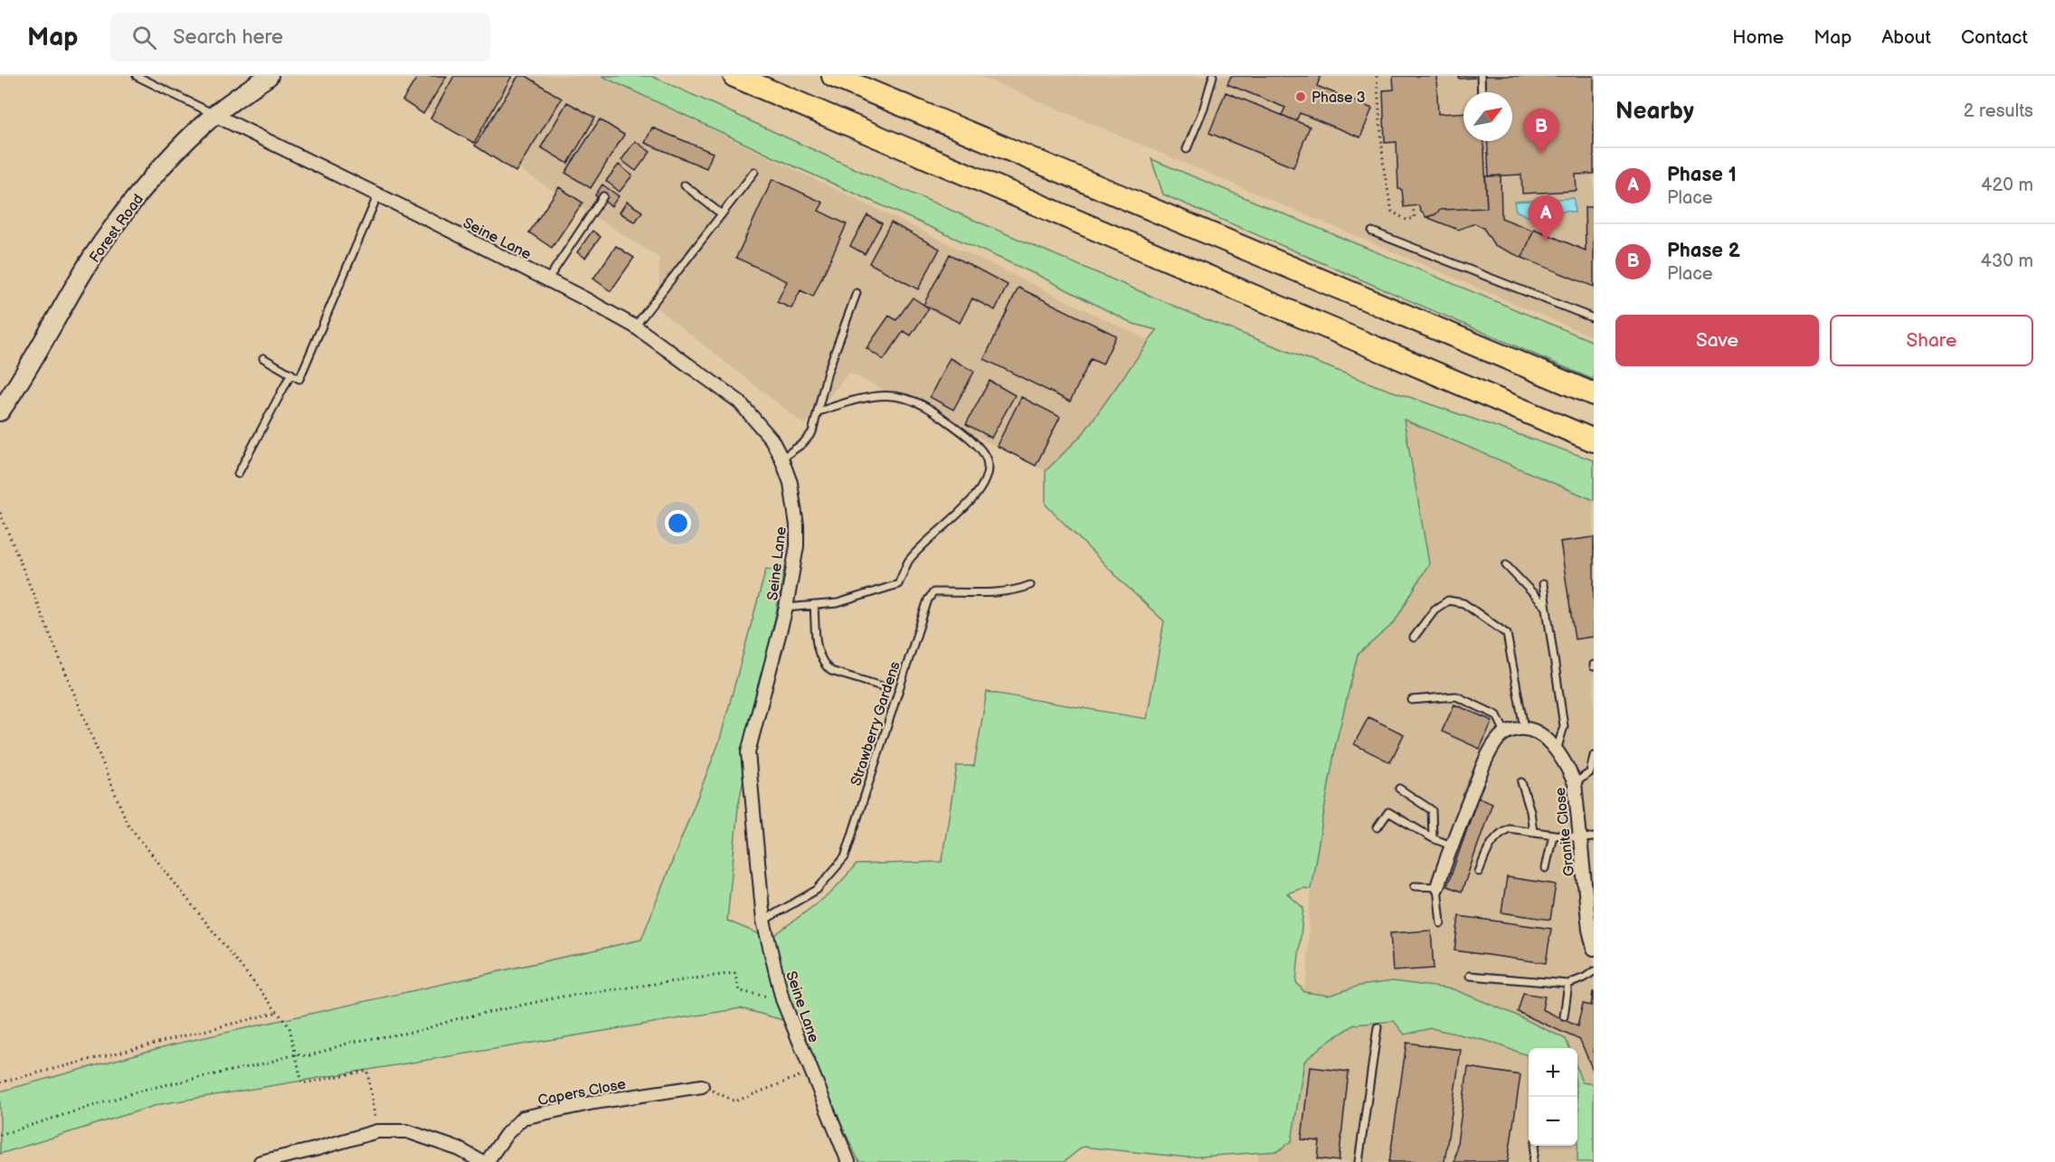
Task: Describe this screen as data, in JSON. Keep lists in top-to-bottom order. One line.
{"streets":{"street":["Forest Road","Seine Lane","Granite Close","Capers Close"],"lane":["Strawberry Gardens"]},"crossings":[["Forest Road","Seine Lane"],["Seine Lane","Strawberry Gardens"]],"places":["Phase 3"],"north":"top right","page":{"header":"Map","search":"Search here","nav":["Home","Map","About","Contact"],"heading":["Nearby","2 results"],"pins":["B","A"],"list":[{"mark":"A","name":"Phase 1","note":"Place","value":"420 m"},{"mark":"B","name":"Phase 2","note":"Place","value":"430 m"}],"buttons":["Save","Share"],"map_buttons":["+","−"]}}
